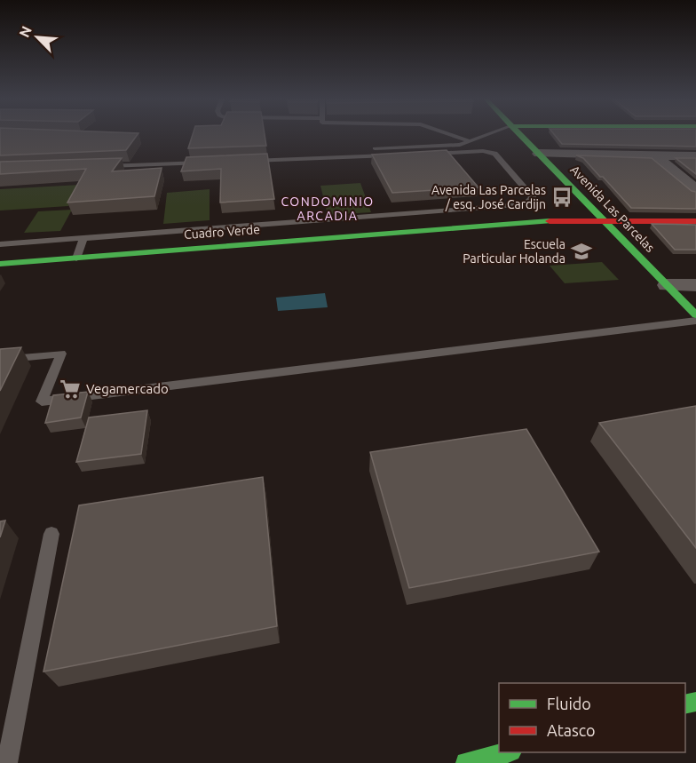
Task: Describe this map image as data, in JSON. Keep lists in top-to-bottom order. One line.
{"streets":{"street":["Avenida Las Parcelas","Cuadro Verde"]},"crossings":[["Avenida Las Parcelas","Cuadro Verde"]],"districts":["CONDOMINIO ARCADIA"],"places":{"bus stop":["Avenida Las Parcelas / esq. José Cardijn"],"school or university":["Escuela Particular Holanda"],"supermarket":["Vegamercado"]},"legend":["Fluido","Atasco"],"north":"top left"}
